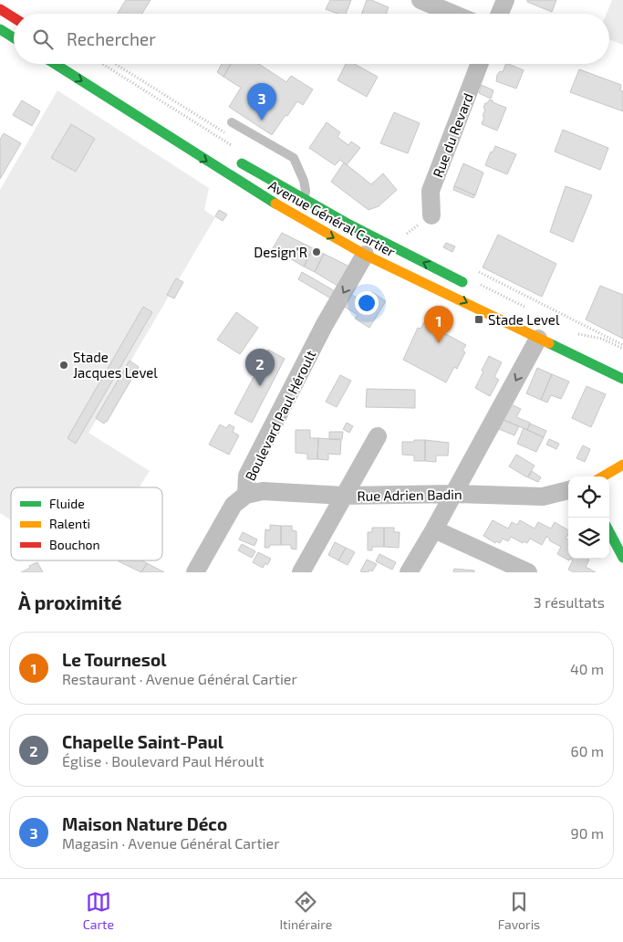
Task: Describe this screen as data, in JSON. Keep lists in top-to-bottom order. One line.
{"streets":{"main road":["Avenue Général Cartier"],"street":["Rue du Revard","Boulevard Paul Héroult","Rue Adrien Badin"]},"crossings":[["Avenue Général Cartier","Boulevard Paul Héroult"],["Boulevard Paul Héroult","Rue Adrien Badin"]],"one_way":["Boulevard Paul Héroult"],"places":{"other":["Design'R","Stade Jacques Level"],"transit":["Stade Level"]},"legend":["Fluide","Ralenti","Bouchon"],"page":{"search":"Rechercher","pins":["3","1","2"],"heading":["À proximité","3 résultats"],"list":[{"mark":"1","name":"Le Tournesol","note":"Restaurant · Avenue Général Cartier","value":"40 m"},{"mark":"2","name":"Chapelle Saint-Paul","note":"Église · Boulevard Paul Héroult","value":"60 m"},{"mark":"3","name":"Maison Nature Déco","note":"Magasin · Avenue Général Cartier","value":"90 m"}],"nav":["Carte","Itinéraire","Favoris"]}}
